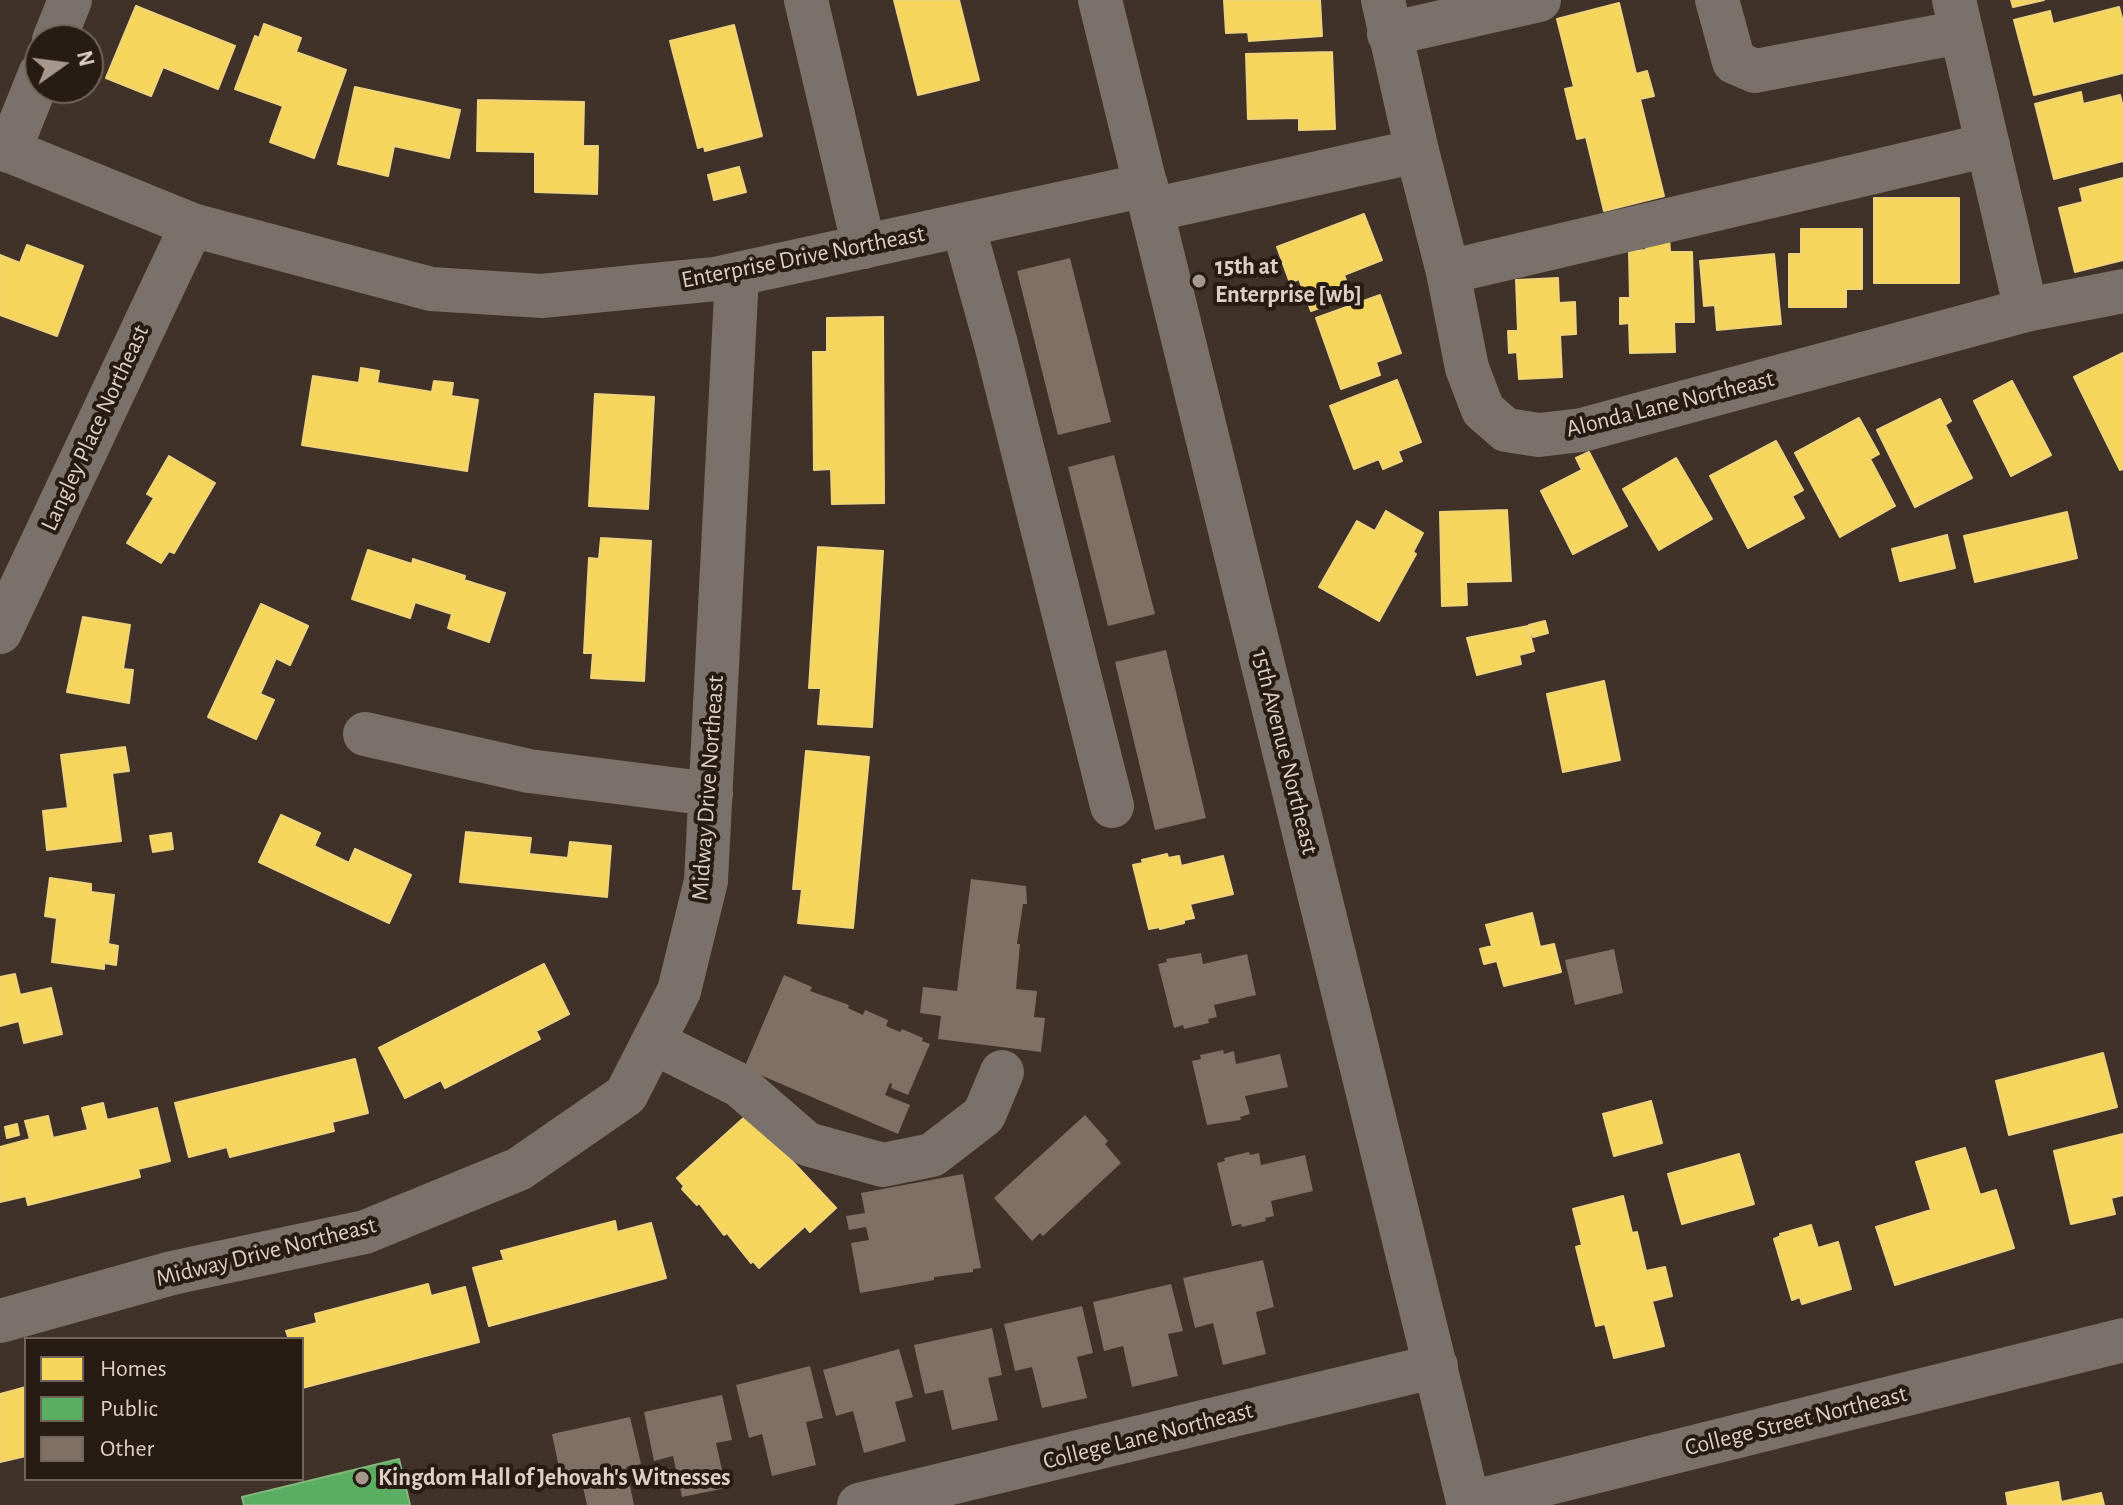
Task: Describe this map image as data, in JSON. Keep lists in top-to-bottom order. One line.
{"streets":{"street":["Enterprise Drive Northeast","Alonda Lane Northeast","Langley Place Northeast","15th Avenue Northeast","Midway Drive Northeast","College Street Northeast","College Lane Northeast"]},"crossings":[["Enterprise Drive Northeast","Langley Place Northeast"],["Enterprise Drive Northeast","15th Avenue Northeast"],["Enterprise Drive Northeast","Midway Drive Northeast"],["15th Avenue Northeast","College Street Northeast"],["15th Avenue Northeast","College Lane Northeast"]],"places":["15th at Enterprise [wb]","Kingdom Hall of Jehovah's Witnesses"],"legend":["Homes","Public","Other"],"north":"right"}
